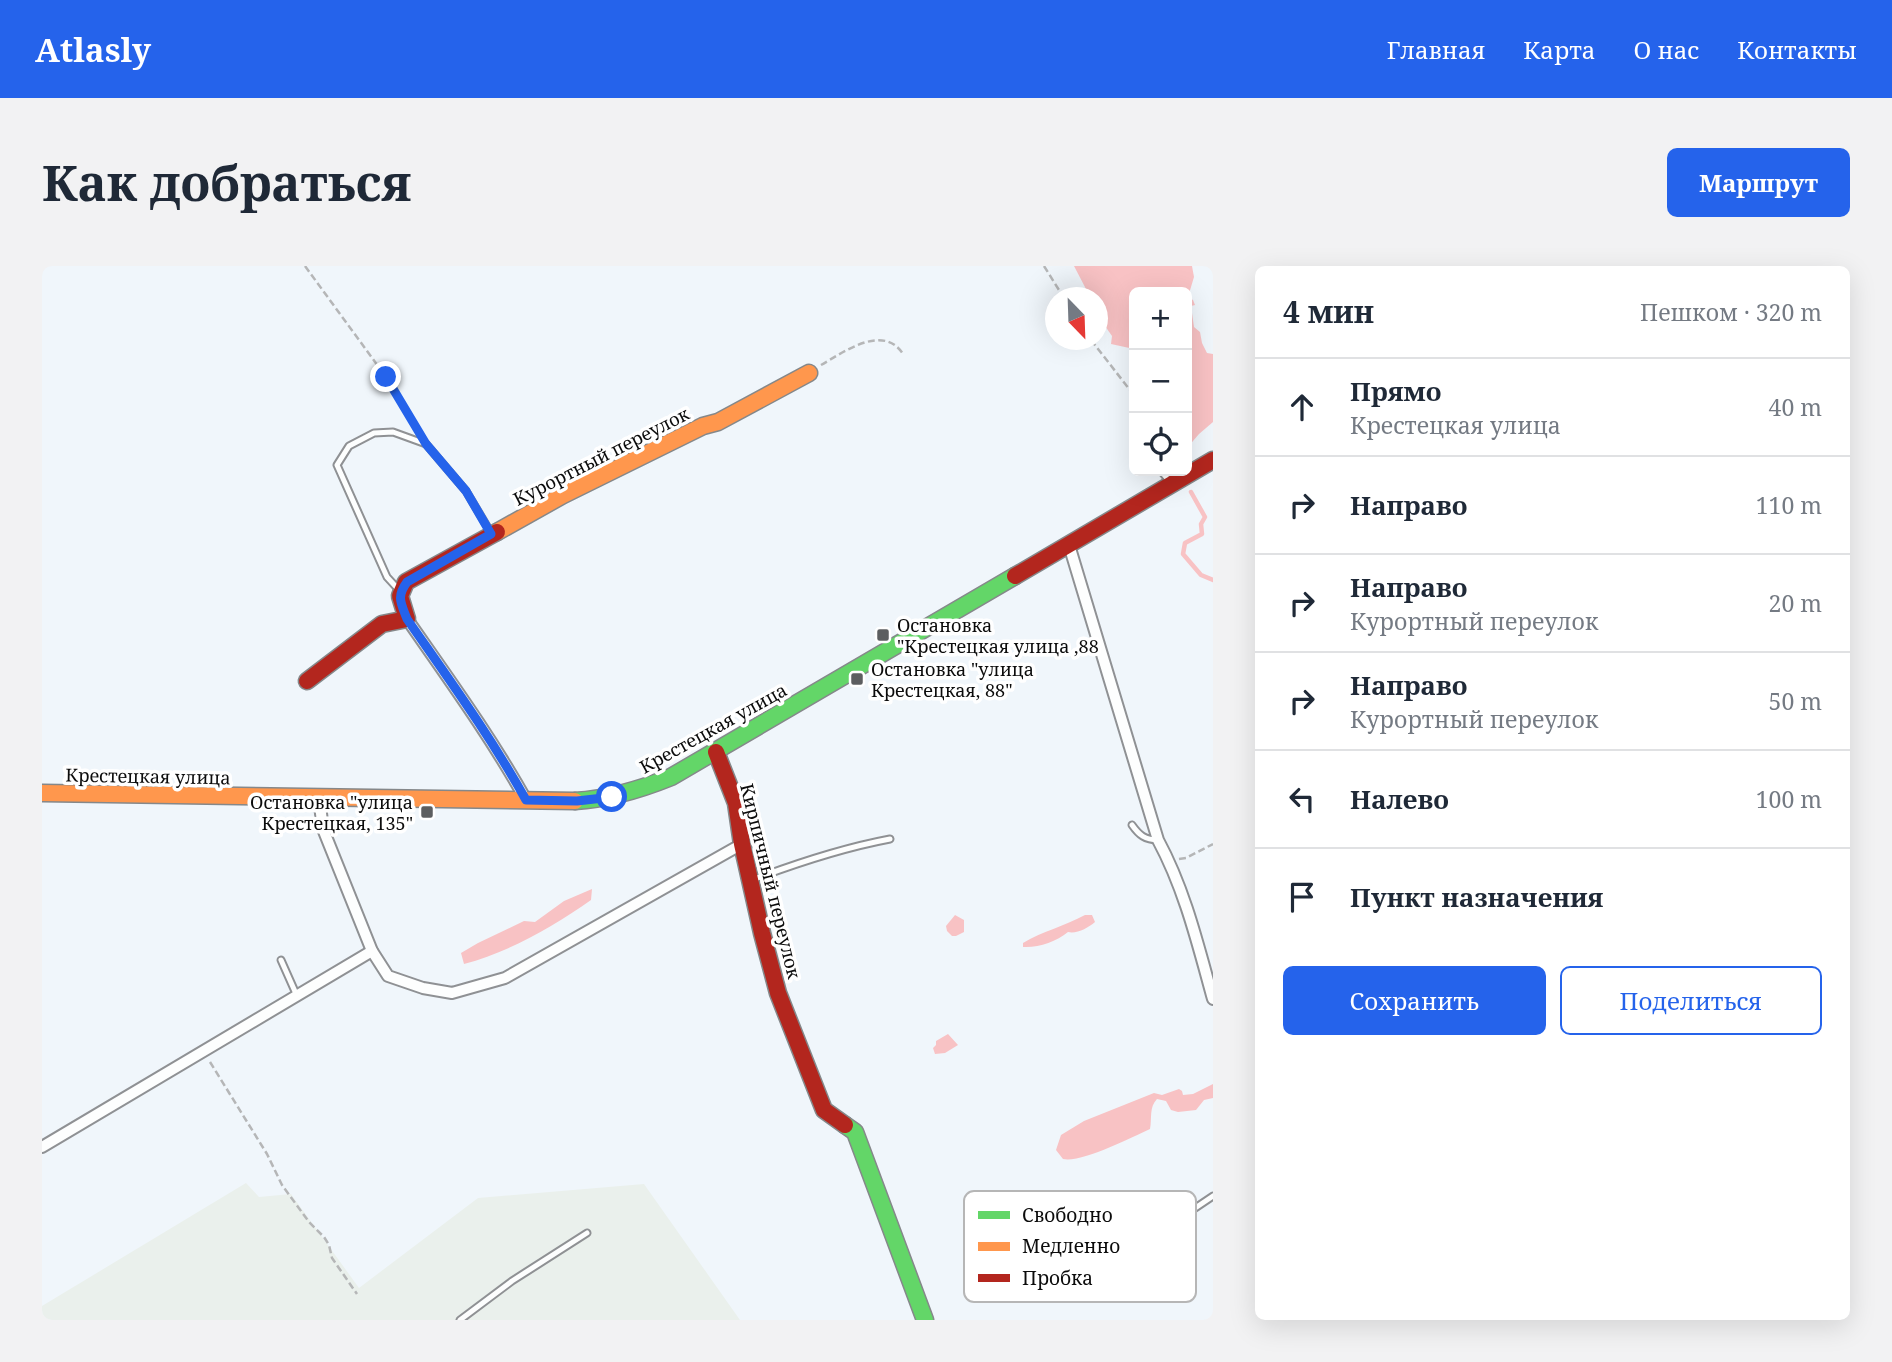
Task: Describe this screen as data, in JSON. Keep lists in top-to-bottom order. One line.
{"streets":{"main road":["Курортный переулок","Крестецкая улица","Кирпичный переулок"]},"crossings":[["Крестецкая улица","Кирпичный переулок"]],"places":{"transit":["Остановка \"Крестецкая улица ,88","Остановка \"улица Крестецкая, 88\"","Остановка \"улица Крестецкая, 135\""]},"legend":["Свободно","Медленно","Пробка"],"north":"bottom right","page":{"header":"Atlasly","nav":["Главная","Карта","О нас","Контакты"],"buttons":["Маршрут",["Сохранить","Поделиться"]],"title":"Как добраться","heading":["4 мин","Пешком · 320 m"],"map_buttons":["+","−"],"list":[["Прямо","Крестецкая улица","40 m"],["Направо","110 m"],["Направо","Курортный переулок","20 m"],["Направо","Курортный переулок","50 m"],["Налево","100 m"],"Пункт назначения"]}}
